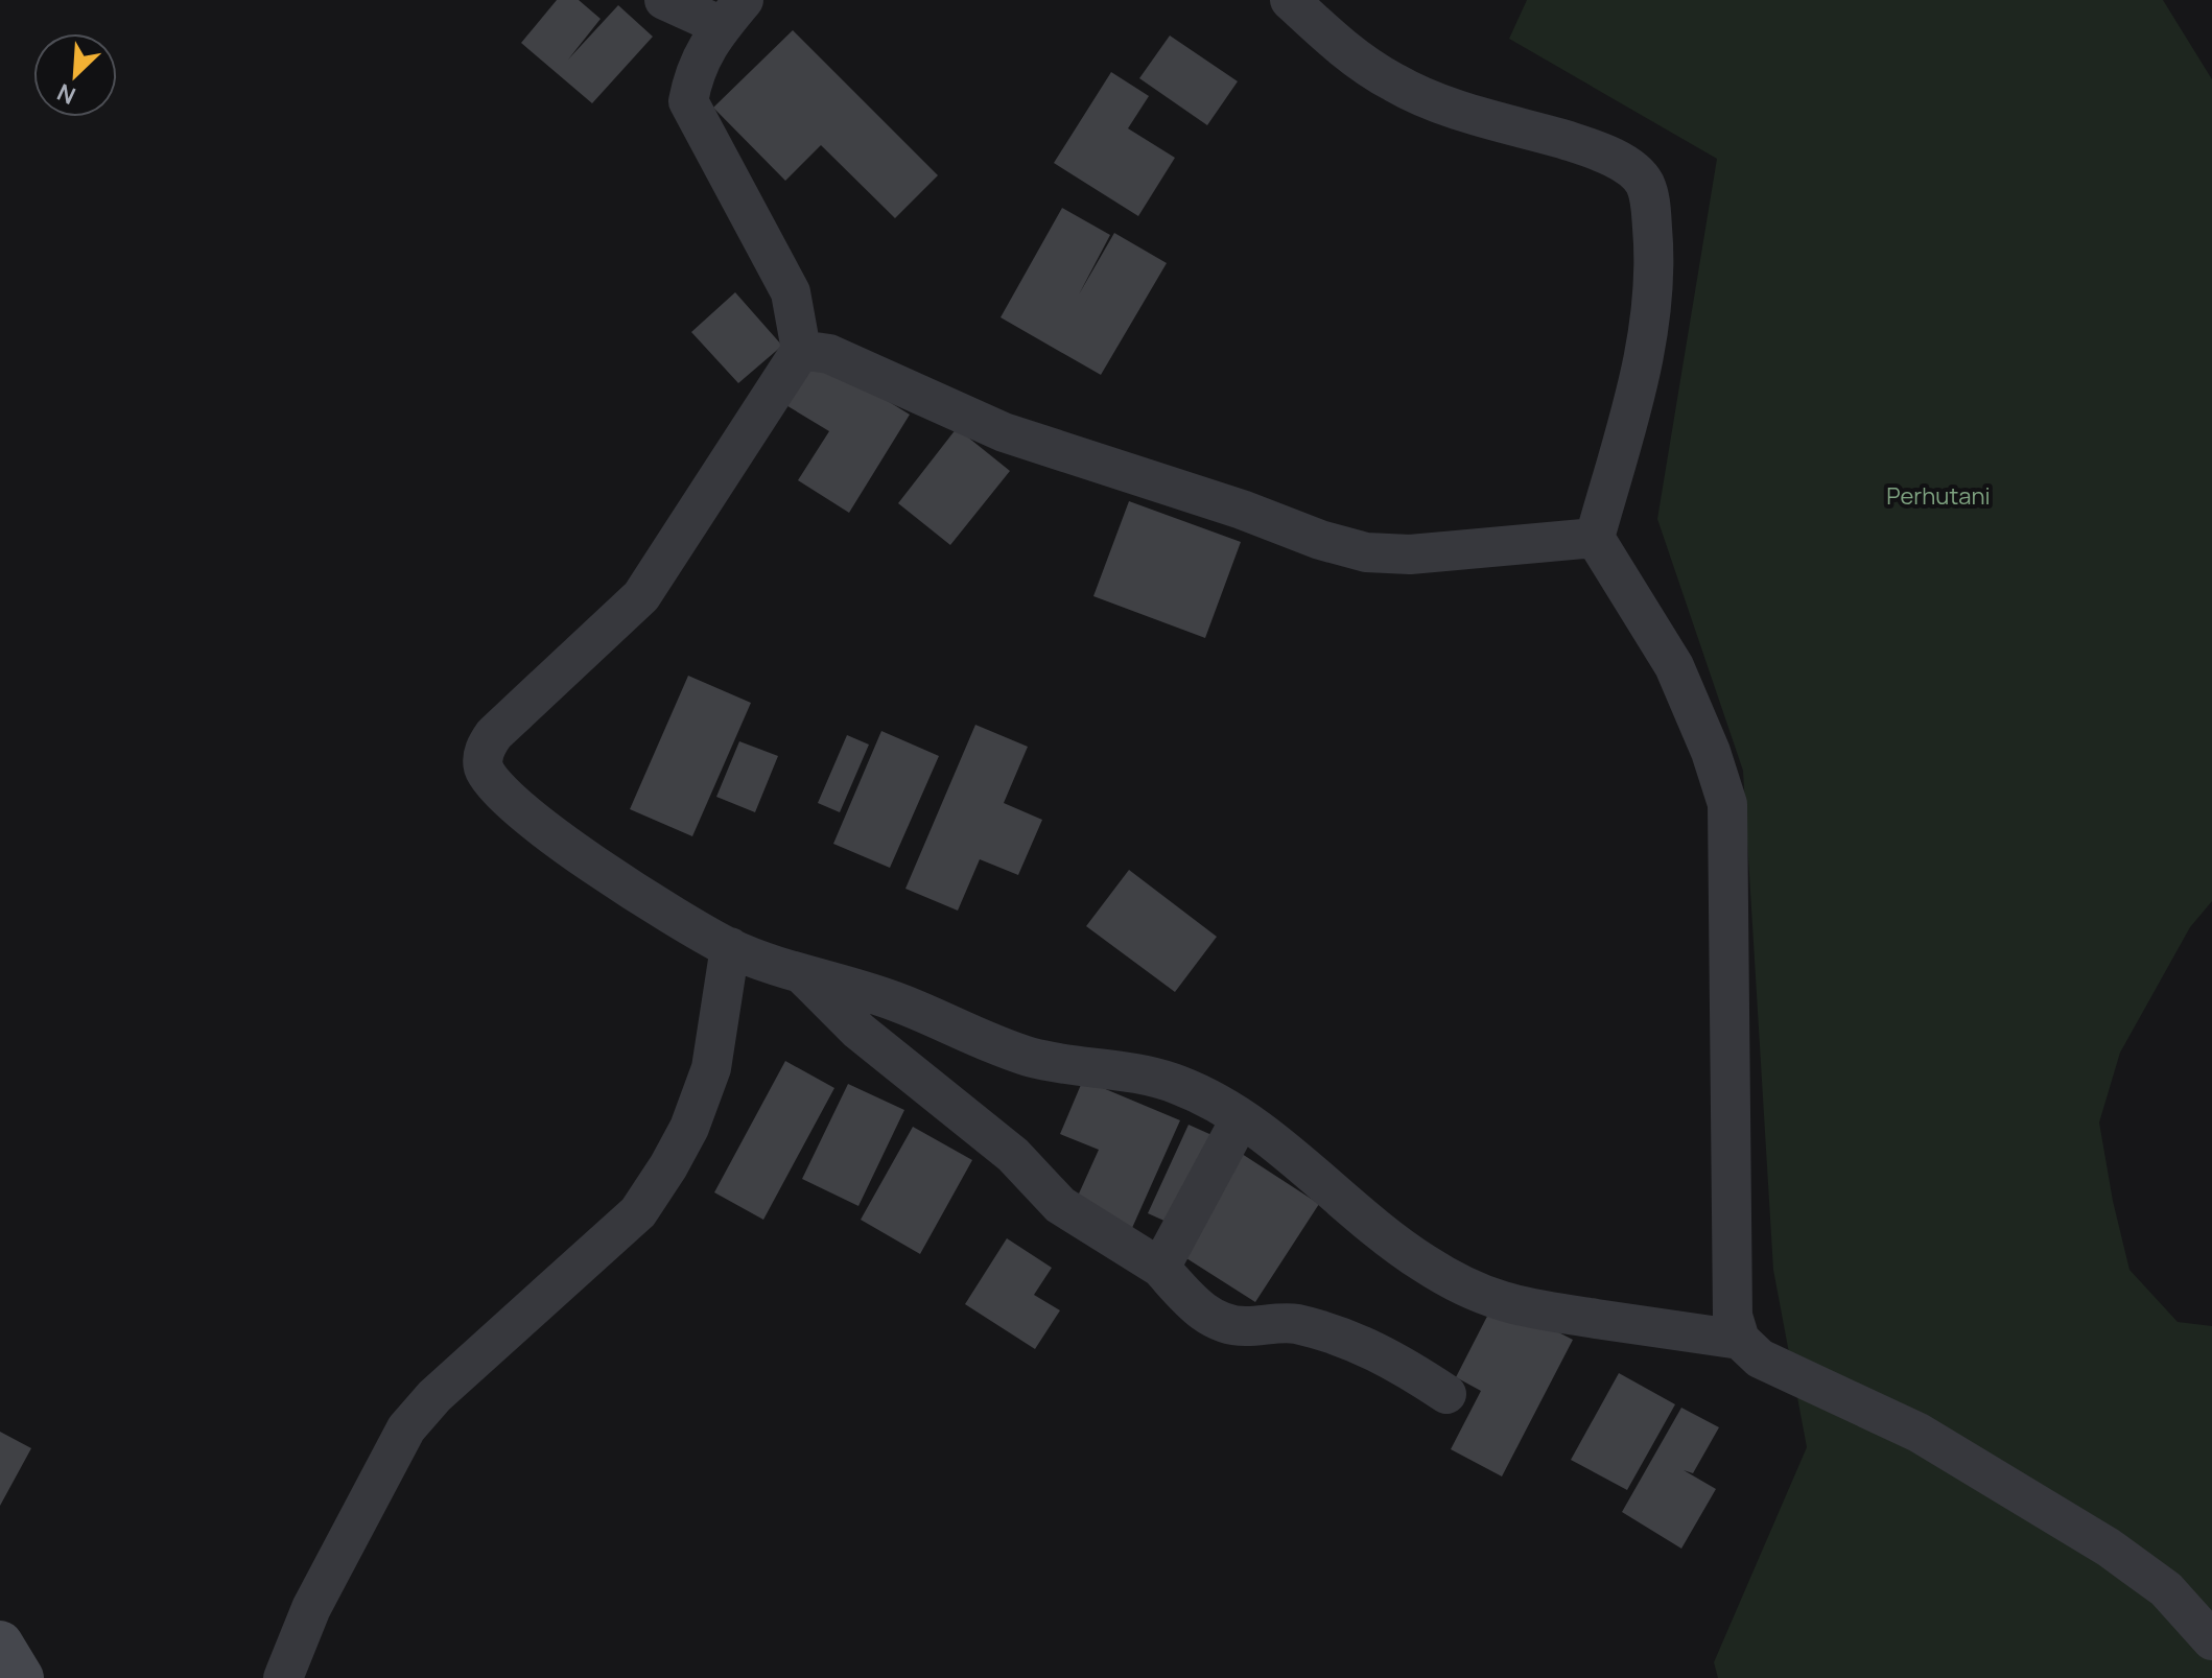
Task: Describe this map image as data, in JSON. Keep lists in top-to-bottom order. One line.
{"parks":["Perhutani"],"north":"bottom left"}
